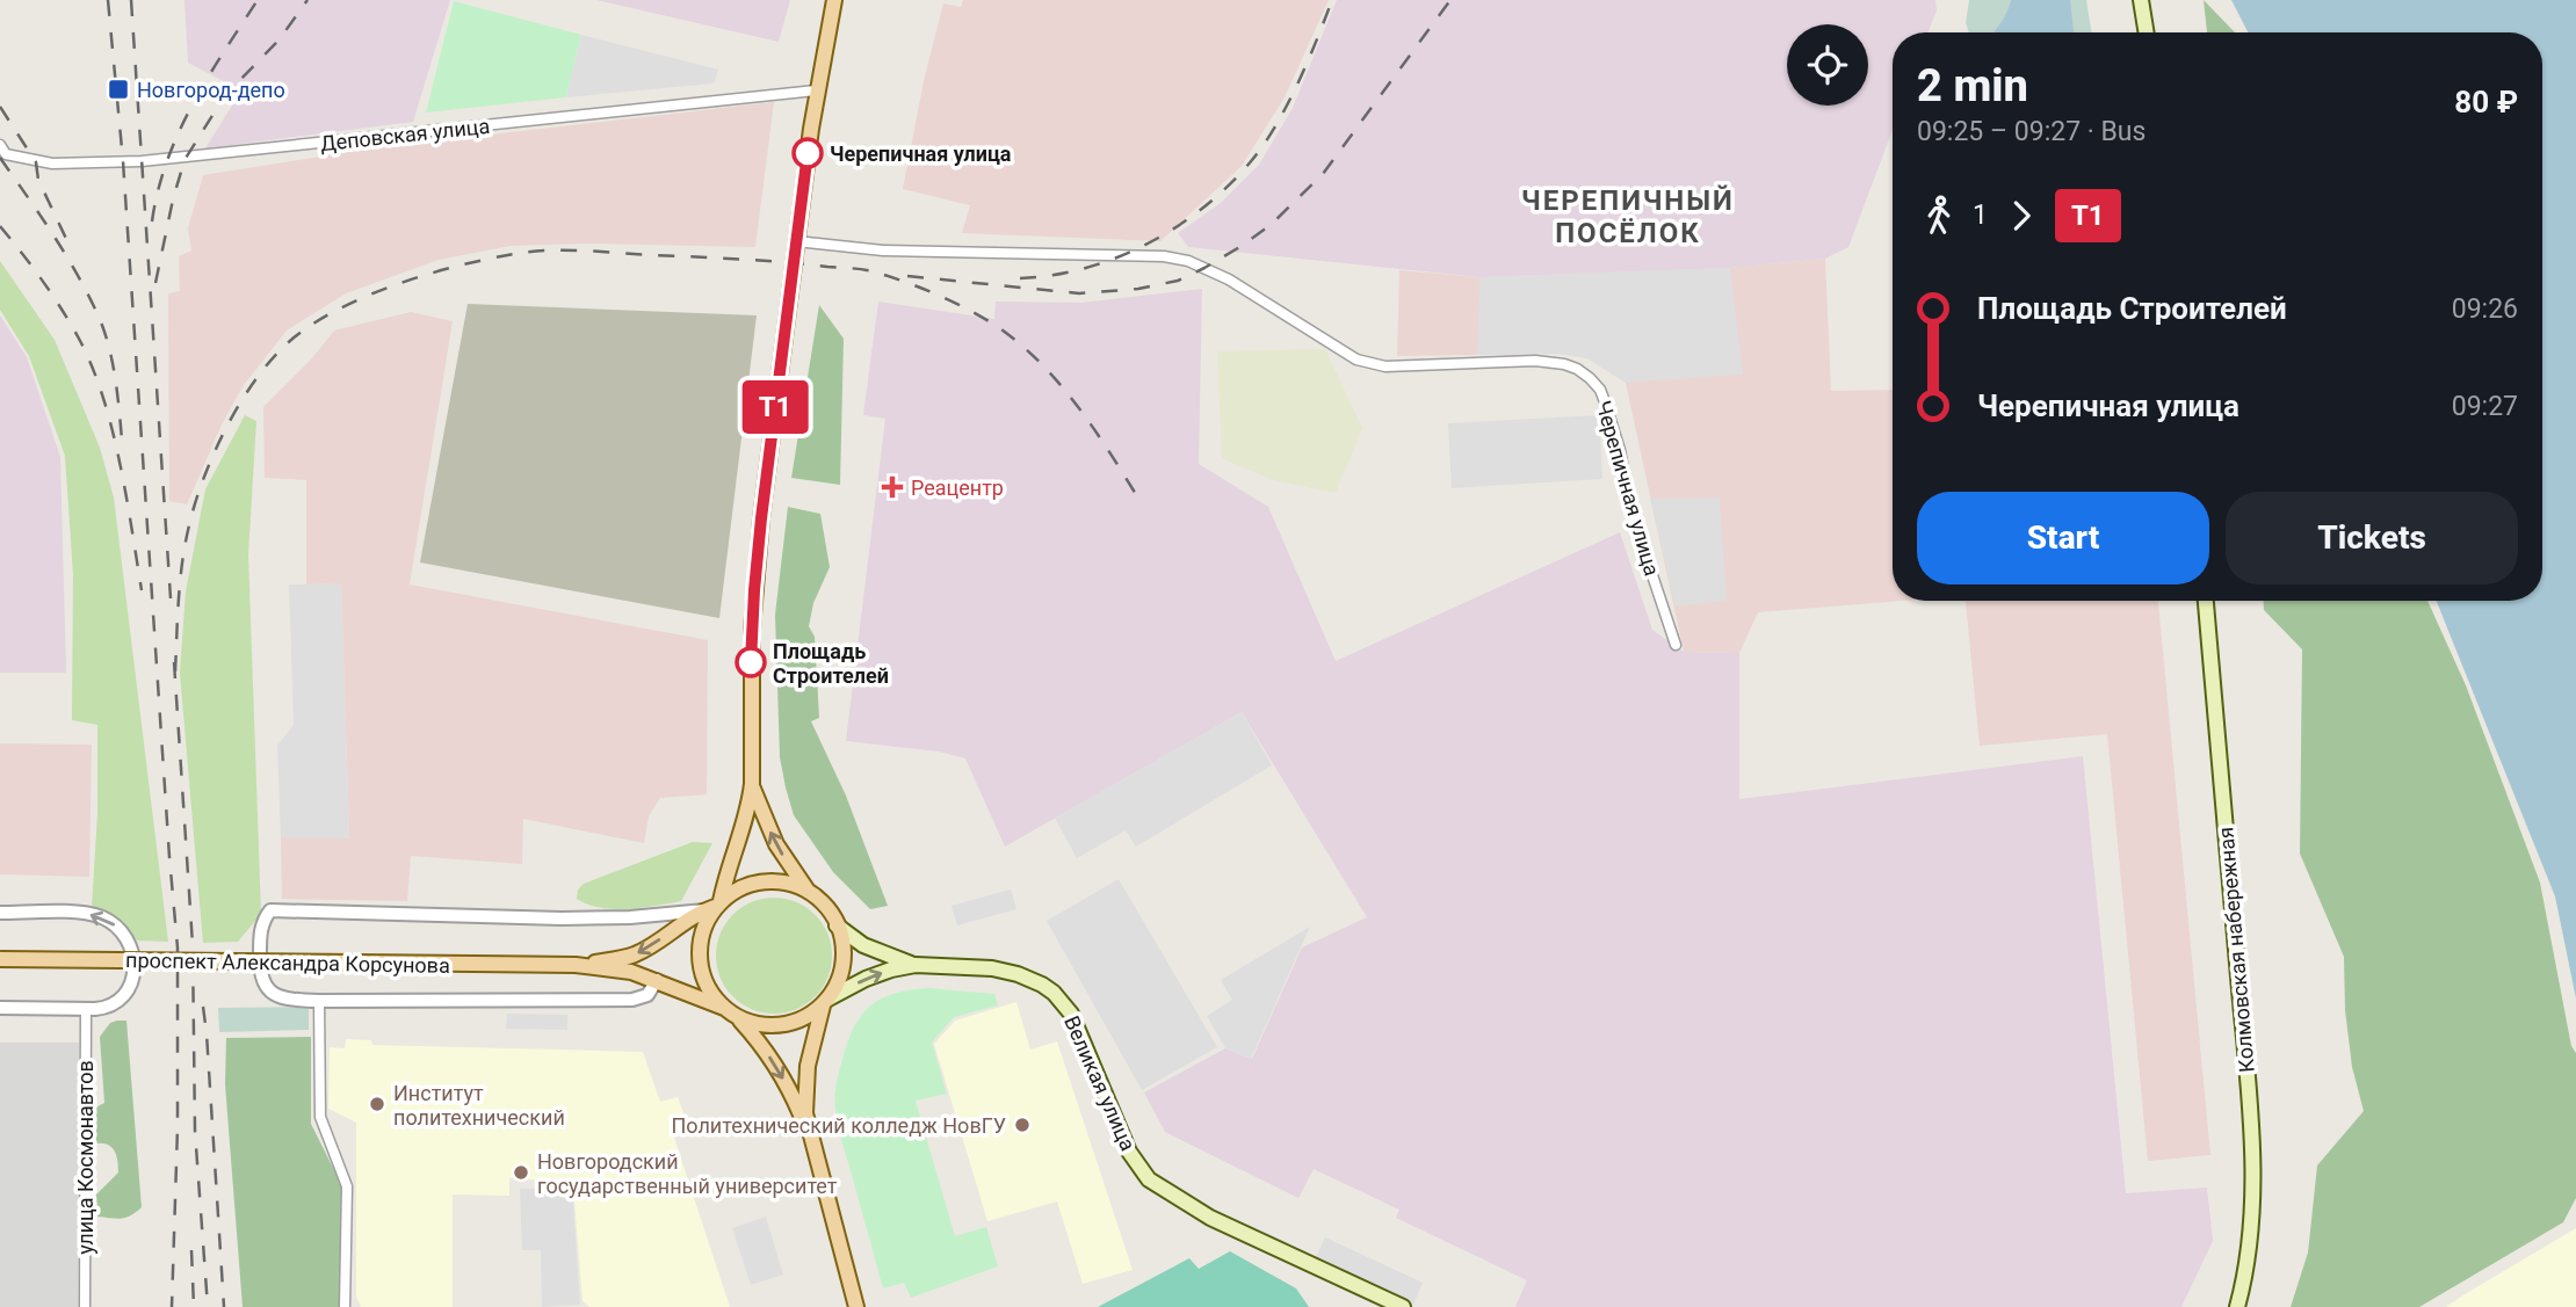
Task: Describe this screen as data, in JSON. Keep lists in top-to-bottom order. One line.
{"streets":{"main road":["Колмовская набережная","проспект Александра Корсунова","Великая улица"],"street":["Деповская улица","Черепичная улица","улица Космонавтов"]},"districts":["ЧЕРЕПИЧНЫЙ ПОСЁЛОК"],"places":{"transit":["Новгород-депо"],"other":["Черепичная улица","Площадь Строителей","Институт политехнический","Политехнический колледж НовГУ","Новгородский государственный университет"],"health":["Реацентр"]},"lines":["bus line Т1"],"page":{"on_map":"Т1","heading":["2 min","09:25 – 09:27 · Bus","80 ₽"],"legs":["1","Т1"],"list":[{"name":"Площадь Строителей","value":"09:26"},{"name":"Черепичная улица","value":"09:27"}],"buttons":["Start","Tickets"]}}
